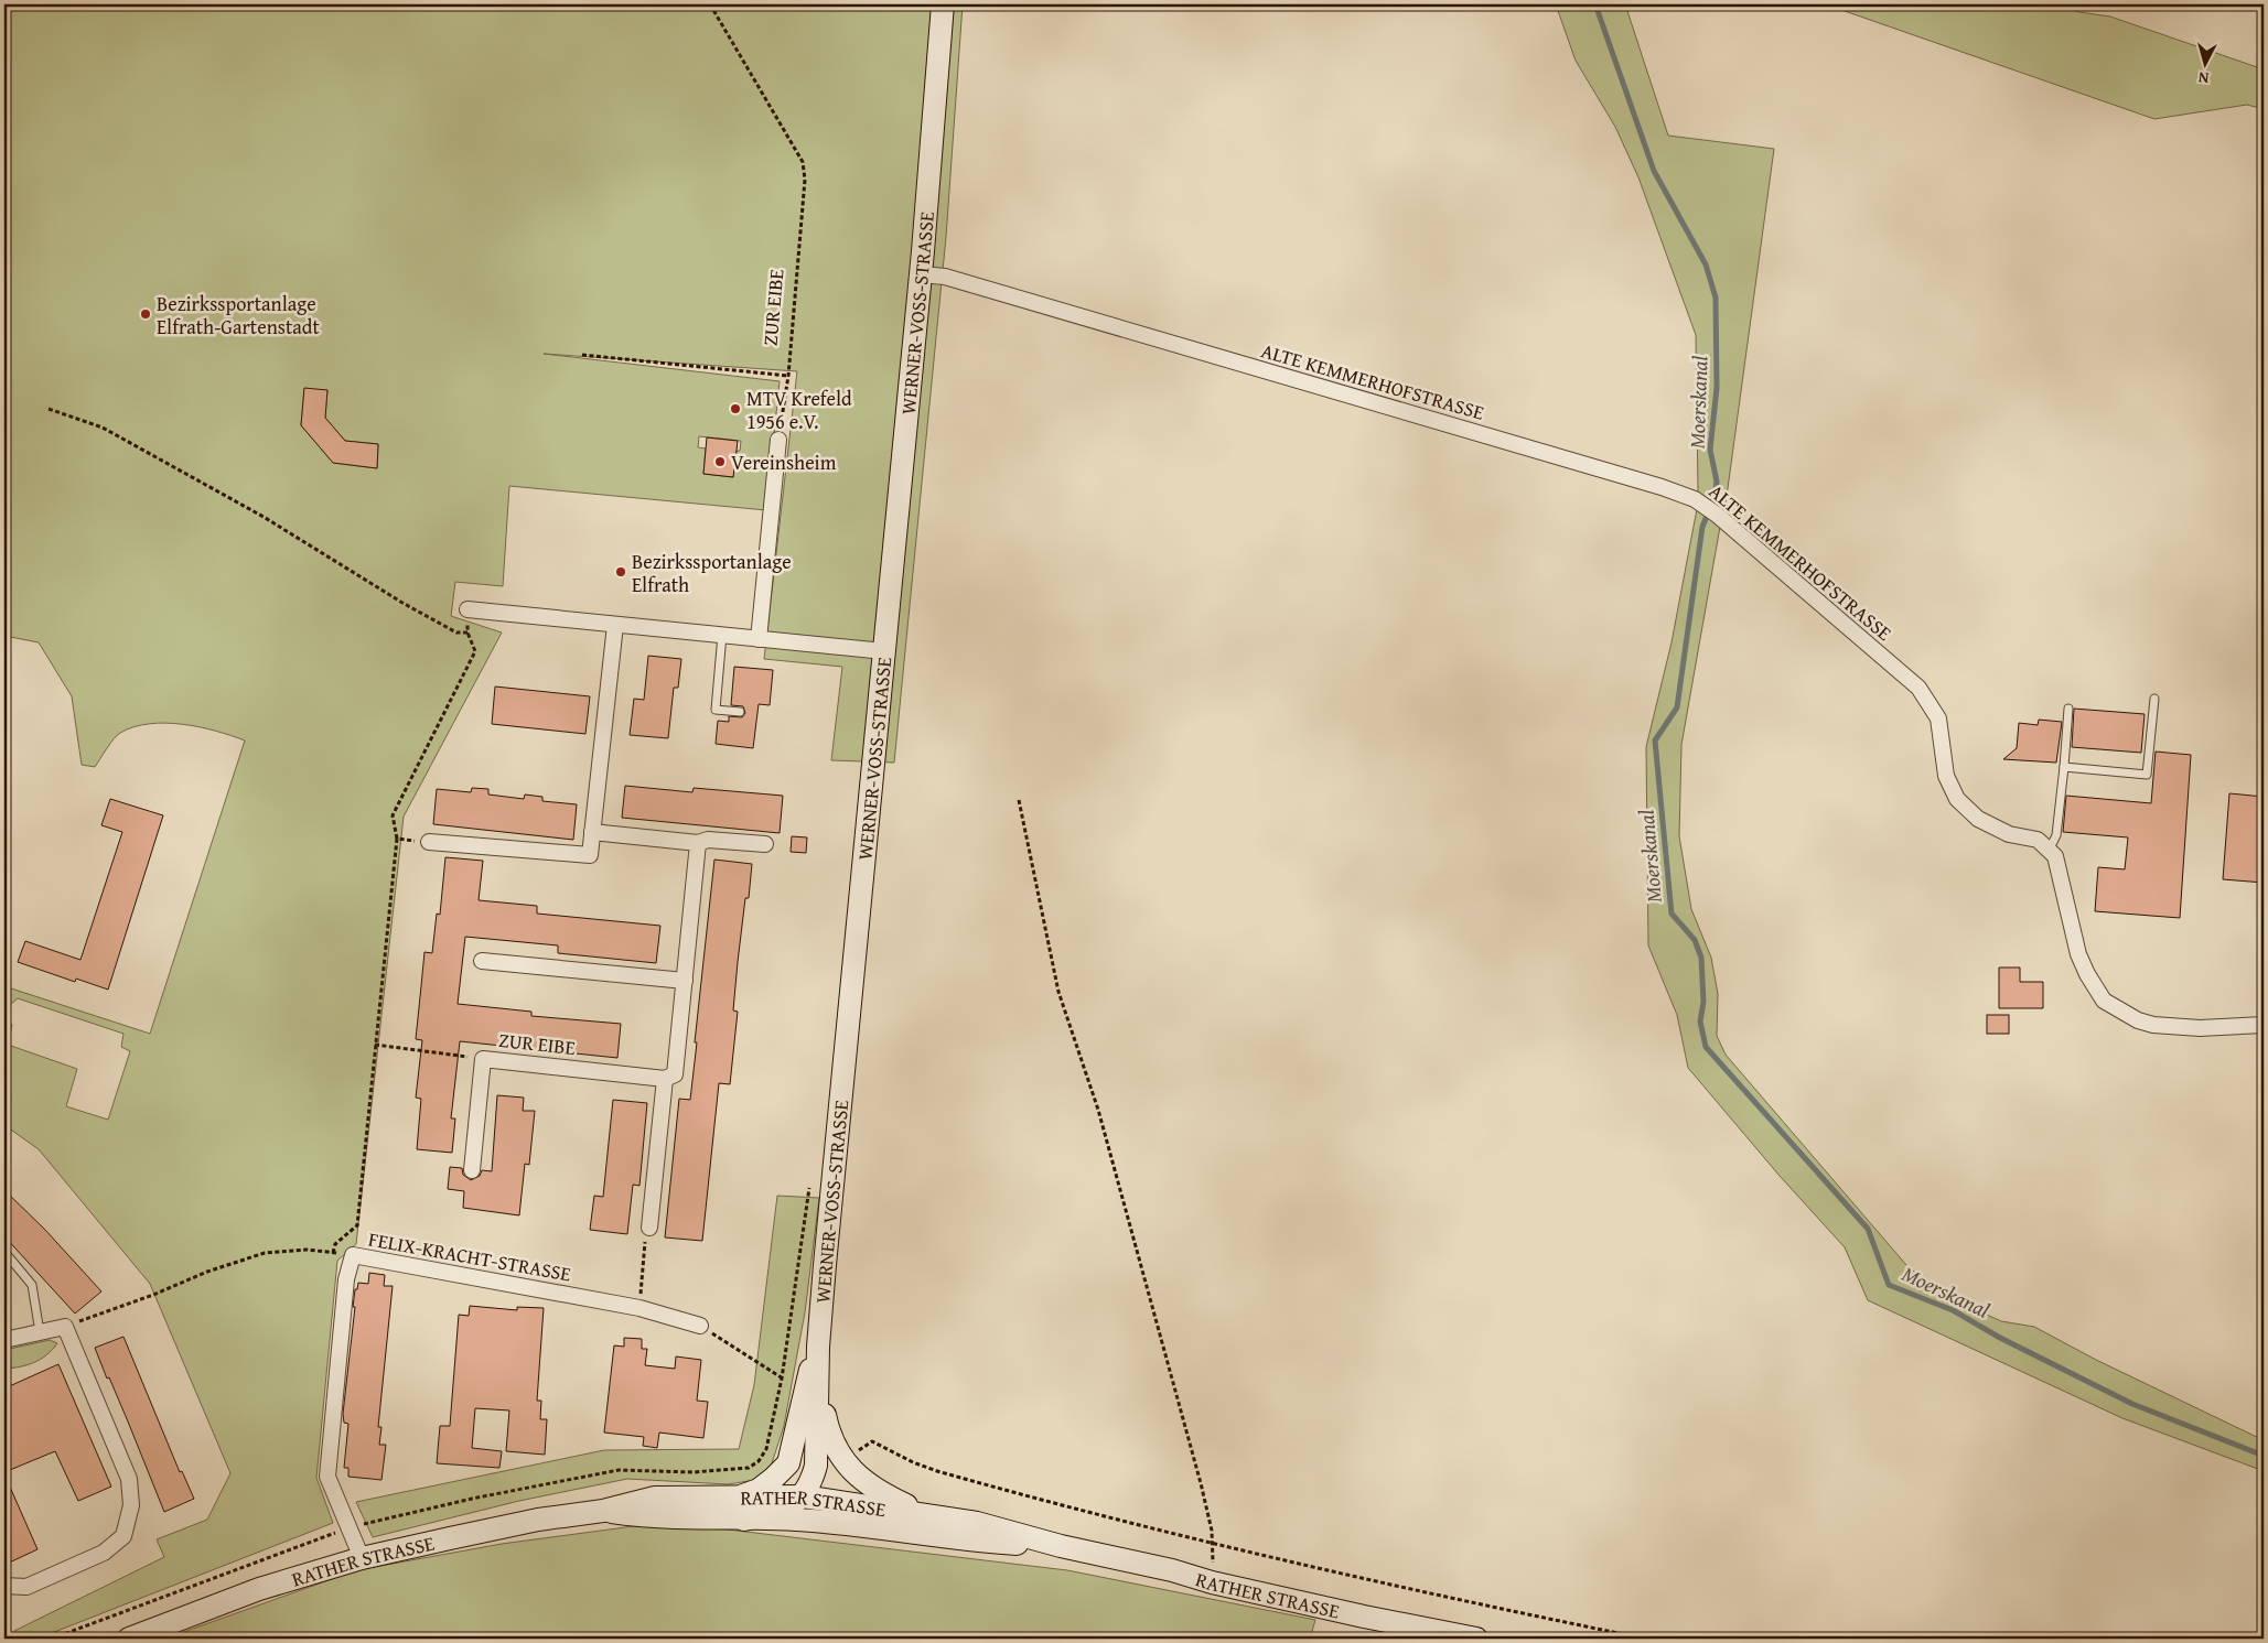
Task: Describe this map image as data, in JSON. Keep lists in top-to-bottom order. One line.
{"streets":{"main road":["WERNER-VOSS-STRASSE","RATHER STRASSE"],"street":["ZUR EIBE","ALTE KEMMERHOFSTRASSE","FELIX-KRACHT-STRASSE"]},"crossings":[["WERNER-VOSS-STRASSE","ALTE KEMMERHOFSTRASSE"],["WERNER-VOSS-STRASSE","RATHER STRASSE"],["FELIX-KRACHT-STRASSE","RATHER STRASSE"]],"water":["Moerskanal"],"places":["Bezirkssportanlage Elfrath-Gartenstadt","MTV Krefeld 1956 e.V.","Vereinsheim","Bezirkssportanlage Elfrath"],"north":"bottom"}
